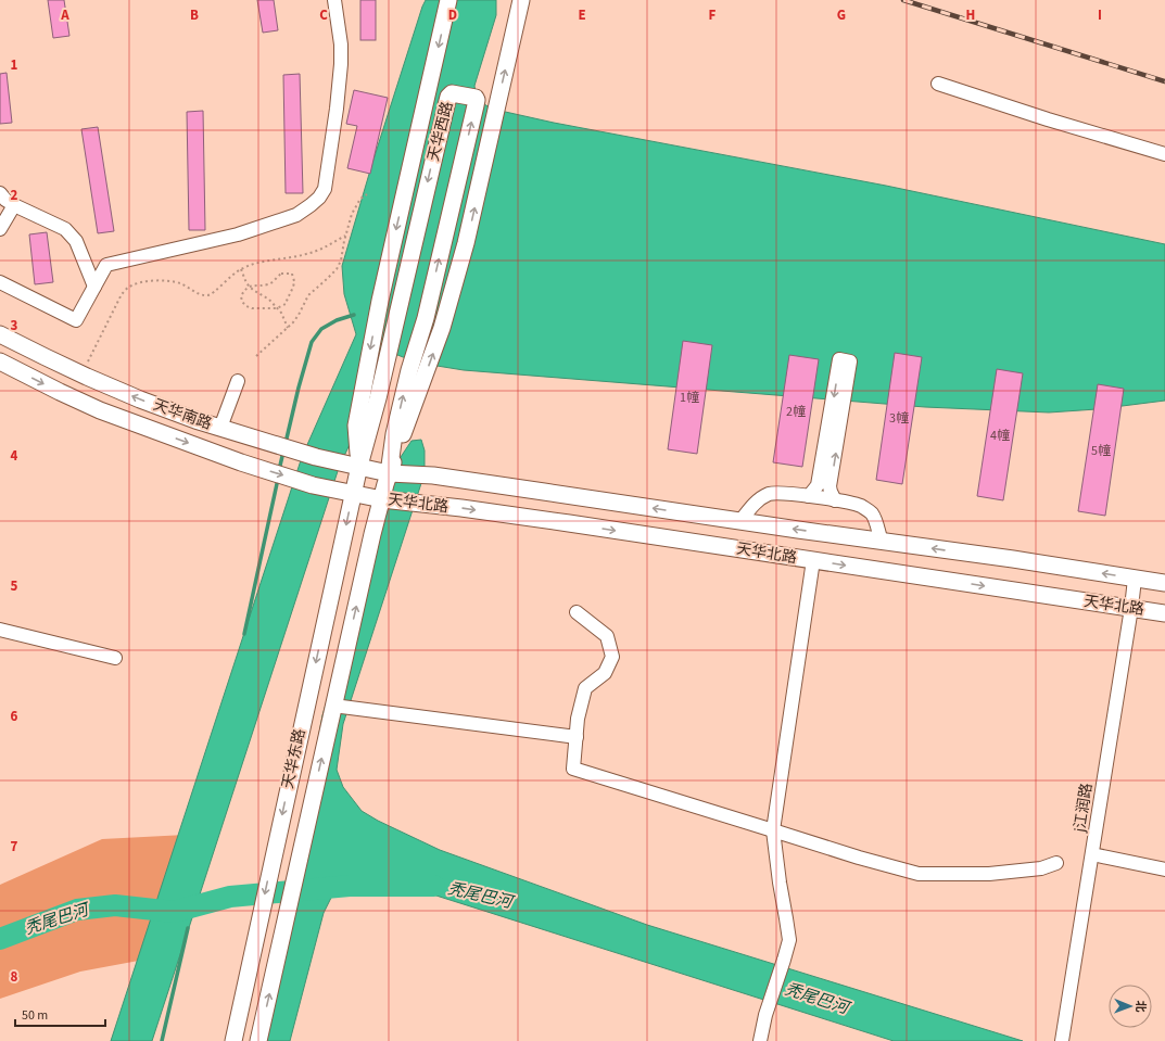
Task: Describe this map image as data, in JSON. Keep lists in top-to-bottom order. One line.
{"streets":{"main road":["天华西路","天华南路","天华北路","天华东路"],"street":["j江润路"]},"crossings":[["天华西路","天华南路"],["天华西路","天华北路"],["天华西路","天华东路"],["天华南路","天华北路"],["天华南路","天华东路"],["天华北路","天华东路"],["天华北路","j江润路"]],"water":["秃尾巴河"],"house_numbers":["1幢","2幢","3幢","4幢","5幢"],"scale_bar":"50 m","north":"right","grid":{"columns":["A","B","C","D","E","F","G","H","I"],"rows":["1","2","3","4","5","6","7","8"]}}
